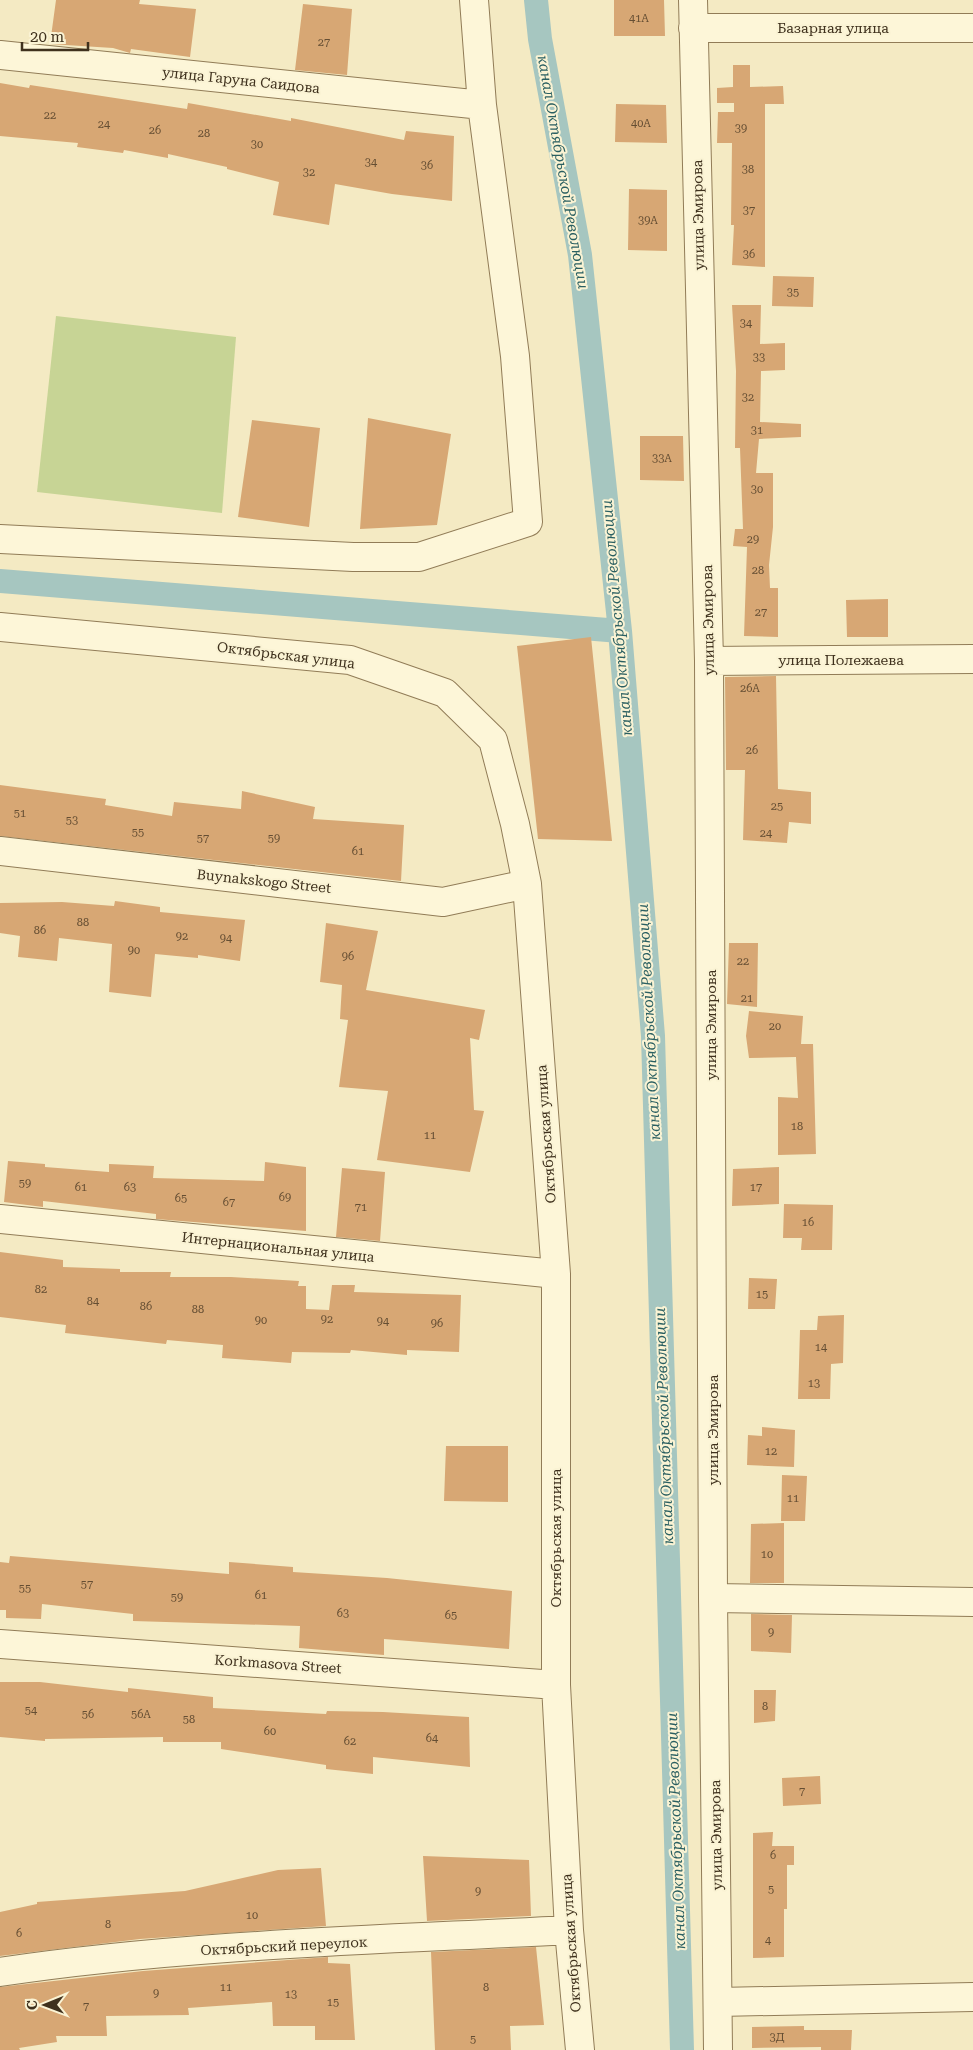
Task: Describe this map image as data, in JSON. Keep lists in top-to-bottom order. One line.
{"streets":{"street":["Базарная улица","улица Гаруна Саидова","улица Эмирова","Октябрьская улица","улица Полежаева","Buynakskogo Street","Интернациональная улица","Korkmasova Street","Октябрьский переулок"]},"crossings":[["Базарная улица","улица Эмирова"],["улица Эмирова","улица Полежаева"],["Октябрьская улица","Buynakskogo Street"],["Октябрьская улица","Интернациональная улица"],["Октябрьская улица","Korkmasova Street"],["Октябрьская улица","Октябрьский переулок"]],"water":["канал Октябрьской Революции"],"house_numbers":["41А","27","22","40А","24","39","26","28","30","34","36","38","32","37","39А","36","35","34","33","32","31","33А","30","29","28","27","26А","26","25","51","53","55","24","57","59","61","88","86","92","94","90","96","22","21","20","18","11","59","61","63","17","69","65","67","71","16","82","15","84","86","88","92","90","94","96","14","13","12","11","10","57","55","61","59","63","65","9","8","54","56","56А","58","60","64","62","7","6","5","9","10","8","6","4","11","8","9","13","15","7","3Д","5"],"scale_bar":"20 m","north":"left"}
